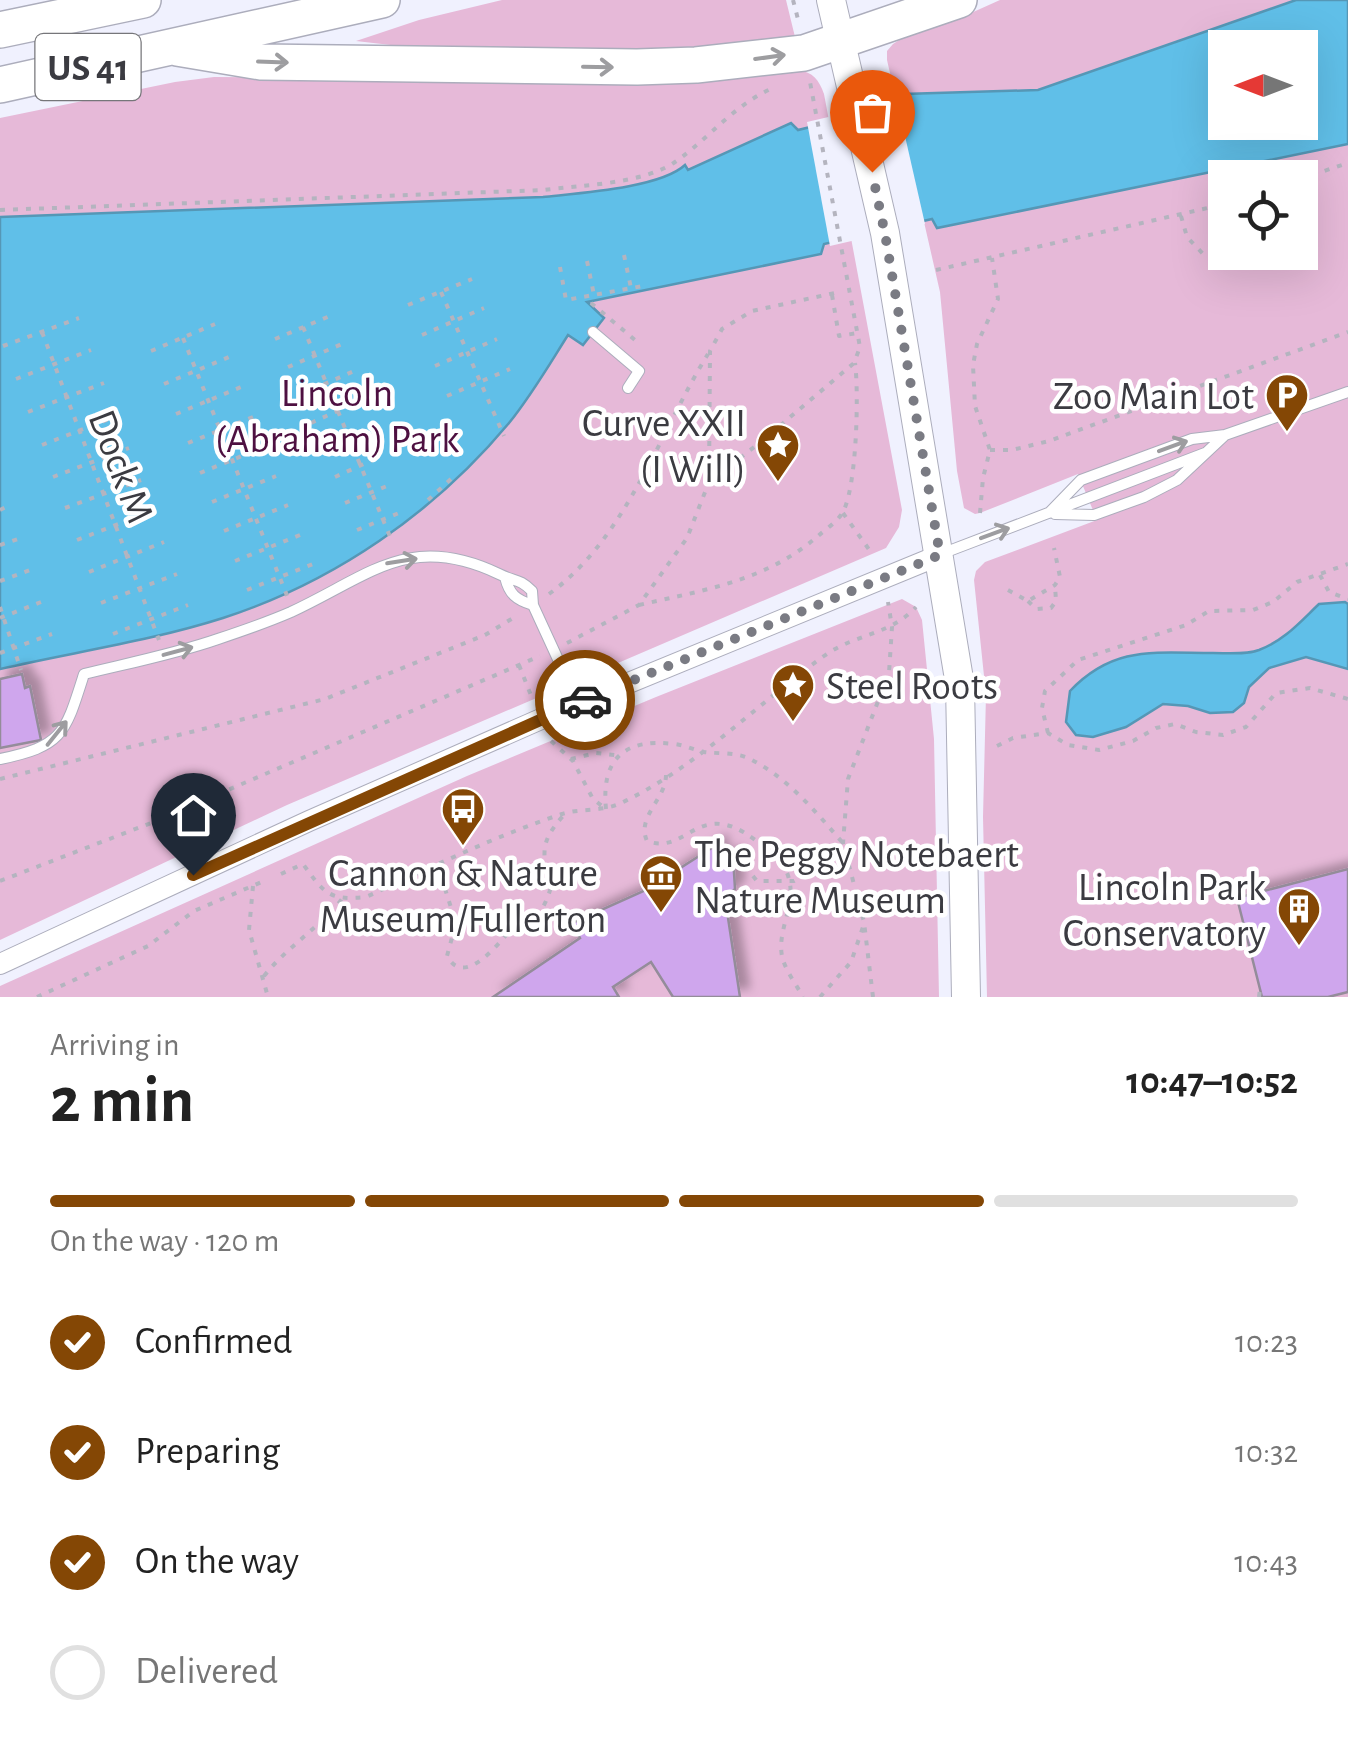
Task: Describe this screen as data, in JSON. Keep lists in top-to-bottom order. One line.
{"streets":{"highway":["US 41"],"path":["Dock M"]},"parks":["Lincoln (Abraham) Park"],"places":{"parking":["Zoo Main Lot"],"place":["Curve XXII (I Will)","Steel Roots"],"bus stop":["Cannon & Nature Museum/Fullerton"],"museum":["The Peggy Notebaert Nature Museum"],"building":["Lincoln Park Conservatory"]},"north":"left","page":{"heading":["2 min","Arriving in","10:47–10:52"],"bar":"On the way · 120 m","list":[["Confirmed","10:23"],["Preparing","10:32"],["On the way","10:43"],"Delivered"]}}
